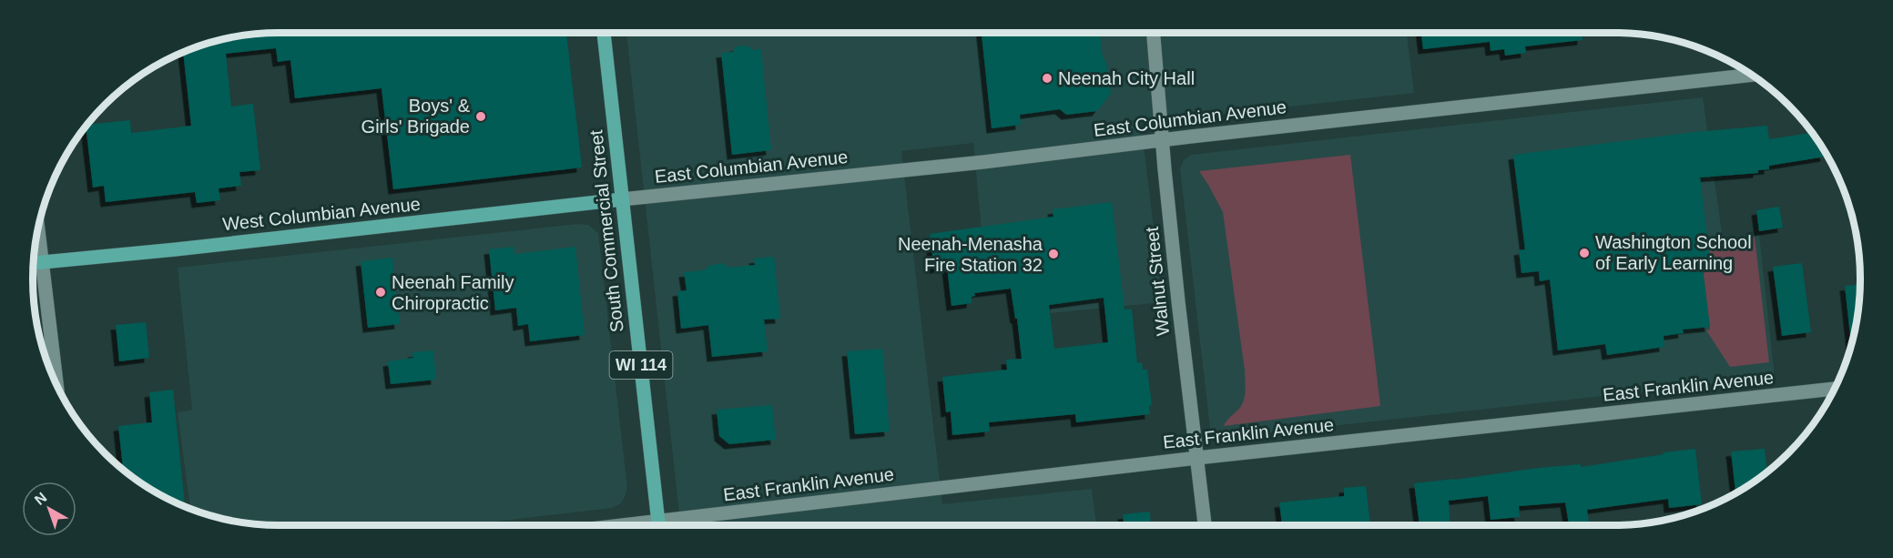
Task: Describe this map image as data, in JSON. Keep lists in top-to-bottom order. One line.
{"streets":{"main road":["West Columbian Avenue","South Commercial Street","WI 114"],"street":["East Columbian Avenue","Walnut Street","East Franklin Avenue"]},"crossings":[["East Columbian Avenue","West Columbian Avenue"],["East Columbian Avenue","South Commercial Street"],["East Columbian Avenue","Walnut Street"],["West Columbian Avenue","South Commercial Street"],["South Commercial Street","East Franklin Avenue"],["Walnut Street","East Franklin Avenue"]],"places":["Neenah City Hall","Boys' & Girls' Brigade","Washington School of Early Learning","Neenah-Menasha Fire Station 32","Neenah Family Chiropractic"],"north":"top left"}
